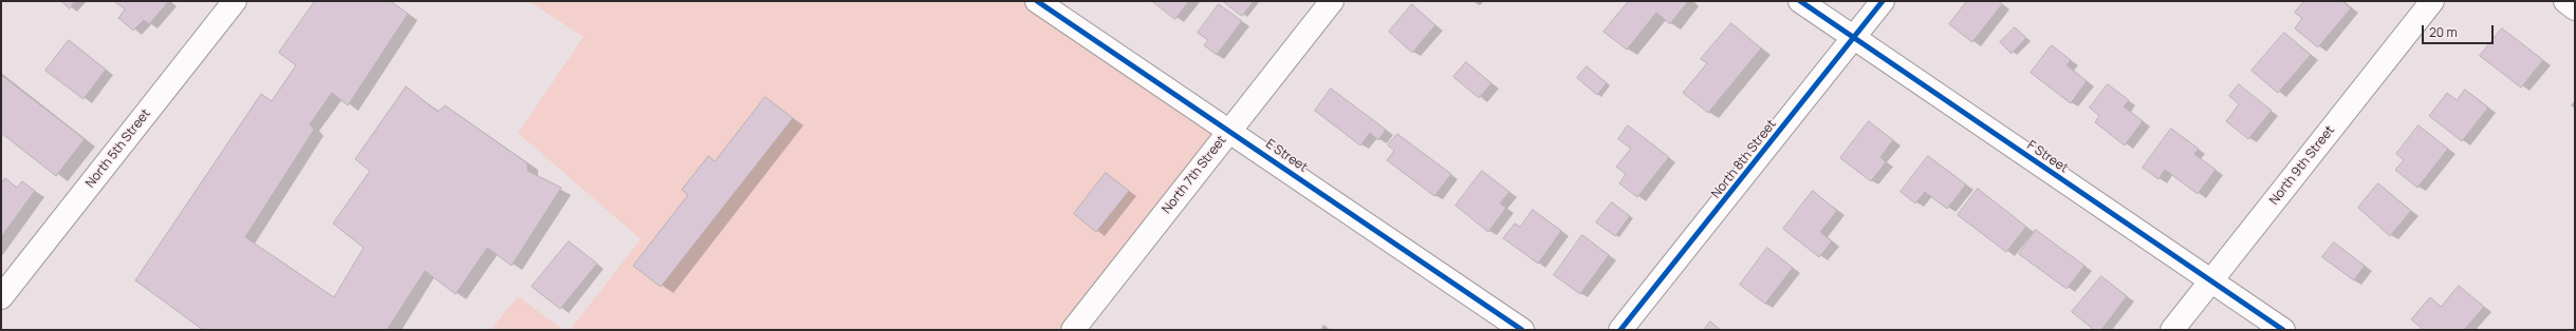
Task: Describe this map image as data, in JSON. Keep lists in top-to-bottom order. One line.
{"streets":{"street":["North 5th Street","E Street","F Street","North 8th Street","North 9th Street","North 7th Street"]},"crossings":[["E Street","North 7th Street"],["F Street","North 8th Street"],["F Street","North 9th Street"]],"scale_bar":"20 m"}
